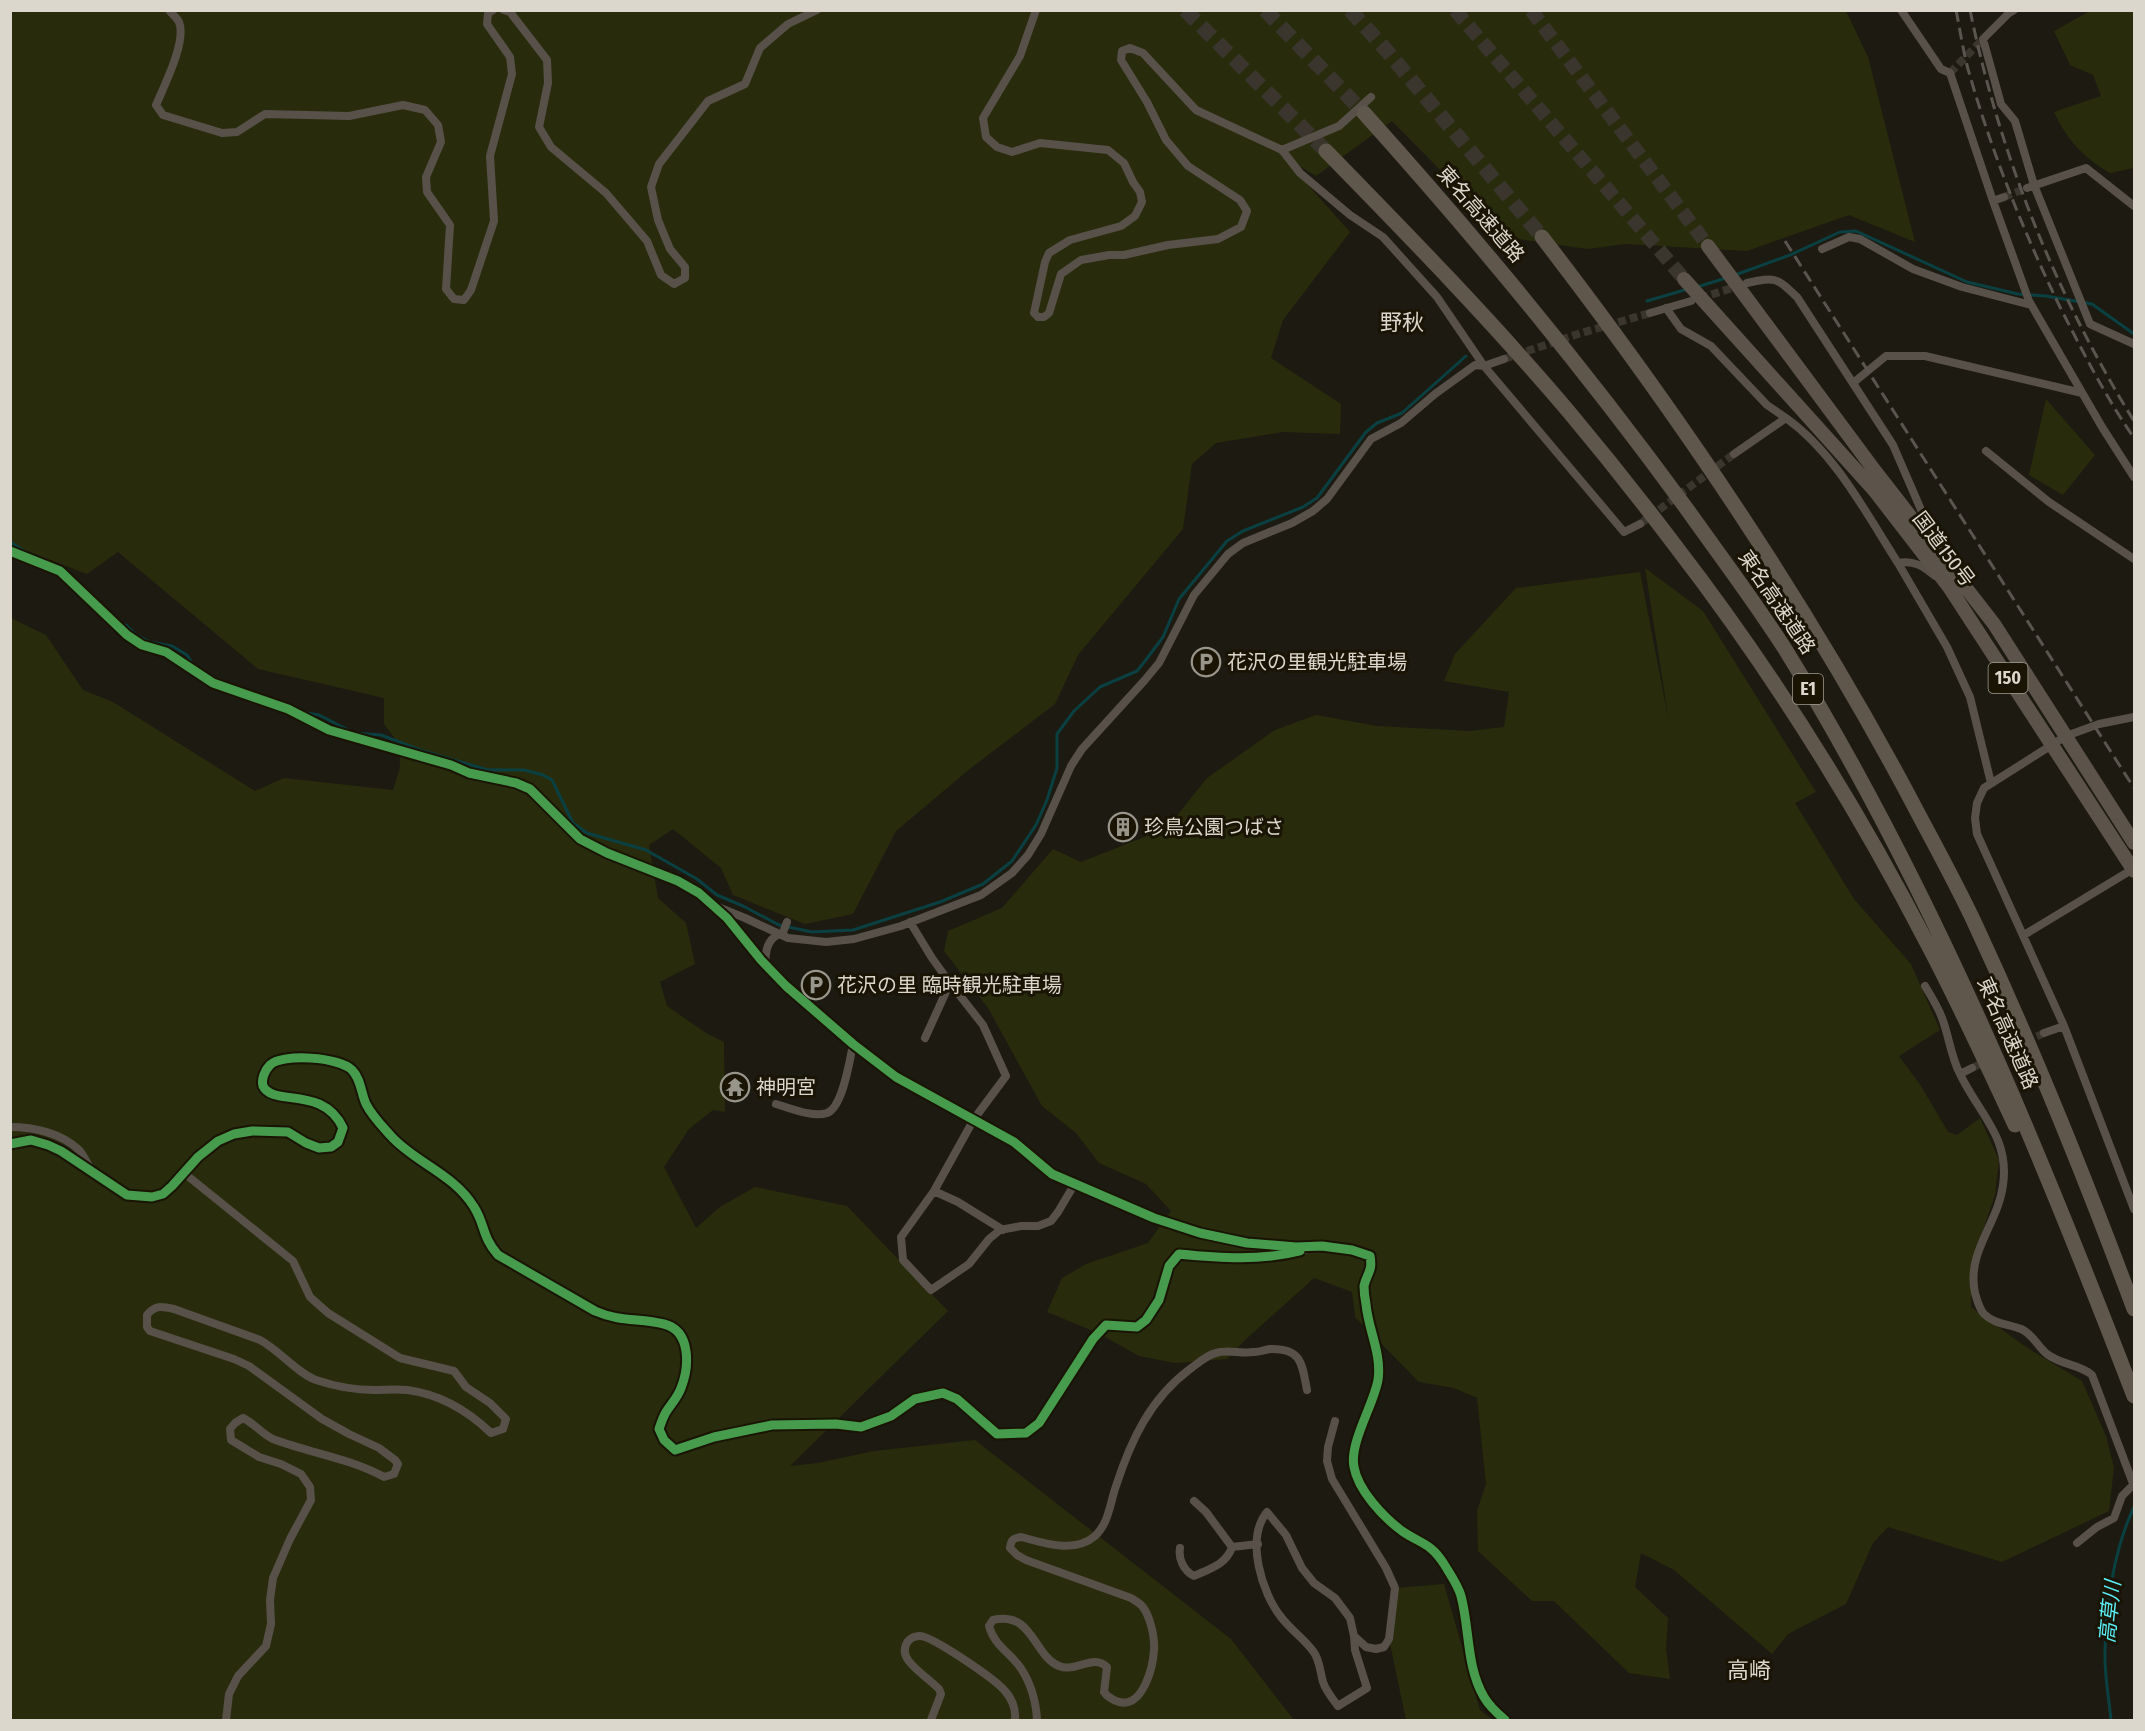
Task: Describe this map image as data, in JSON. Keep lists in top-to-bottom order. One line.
{"streets":{"highway":["東名高速道路","国道150号","150","E1"]},"districts":["野秋","高崎"],"water":["高草川"],"places":{"parking":["花沢の里観光駐車場","花沢の里 臨時観光駐車場"],"building":["珍鳥公園つばさ"],"temple":["神明宮"]}}
